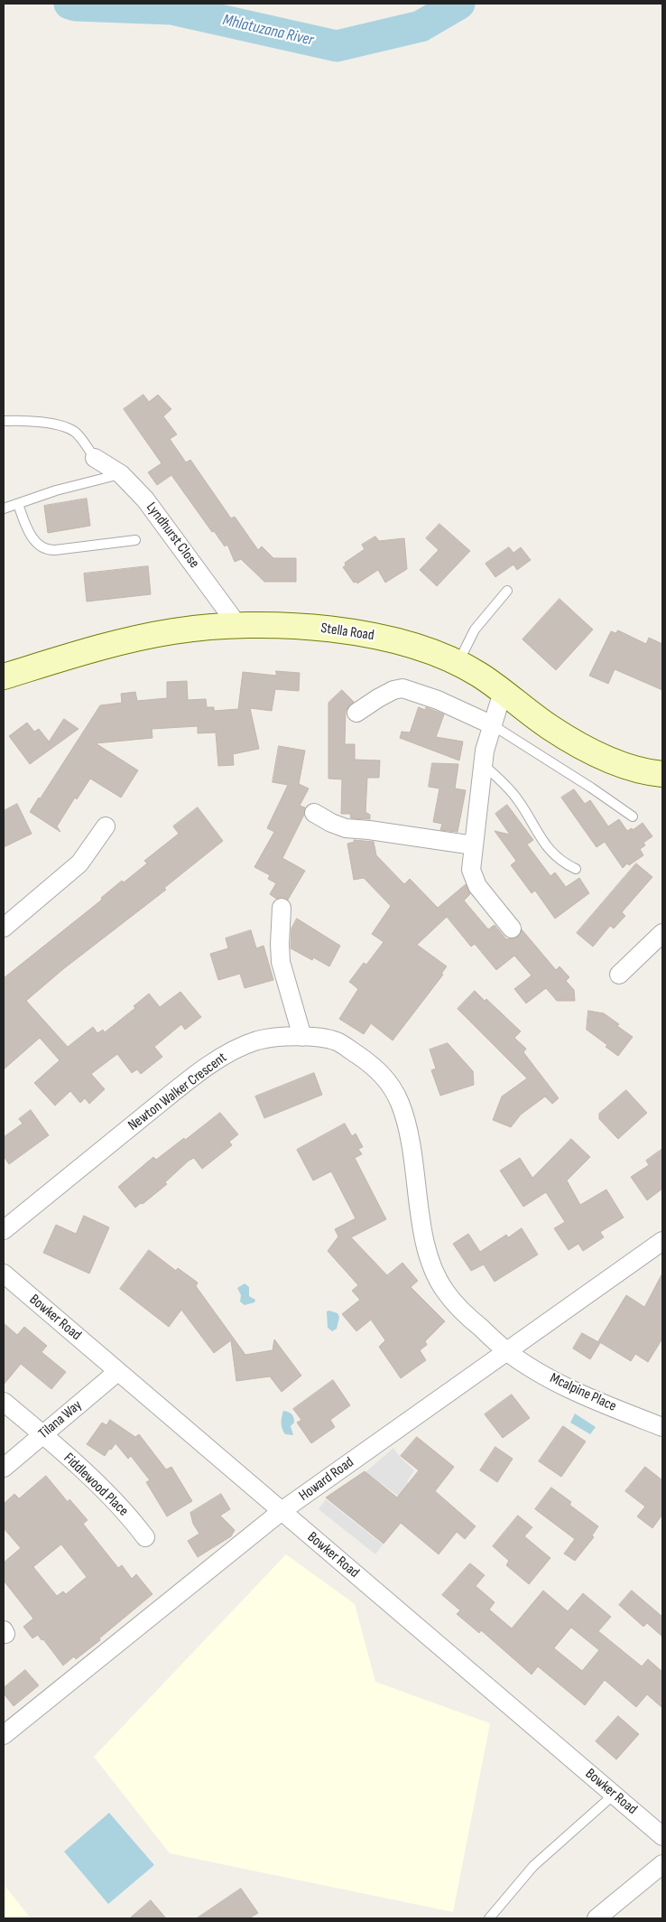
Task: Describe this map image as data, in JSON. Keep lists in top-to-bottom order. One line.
{"streets":{"main road":["Stella Road"],"street":["Lyndhurst Close","Newton Walker Crescent","Bowker Road","Mcalpine Place","Tilana Way","Howard Road","Fiddlewood Place"]},"crossings":[["Lyndhurst Close","Stella Road"],["Newton Walker Crescent","Mcalpine Place"],["Newton Walker Crescent","Howard Road"],["Bowker Road","Tilana Way"],["Bowker Road","Howard Road"],["Mcalpine Place","Howard Road"],["Tilana Way","Fiddlewood Place"]],"water":["Mhlatuzana River"]}
